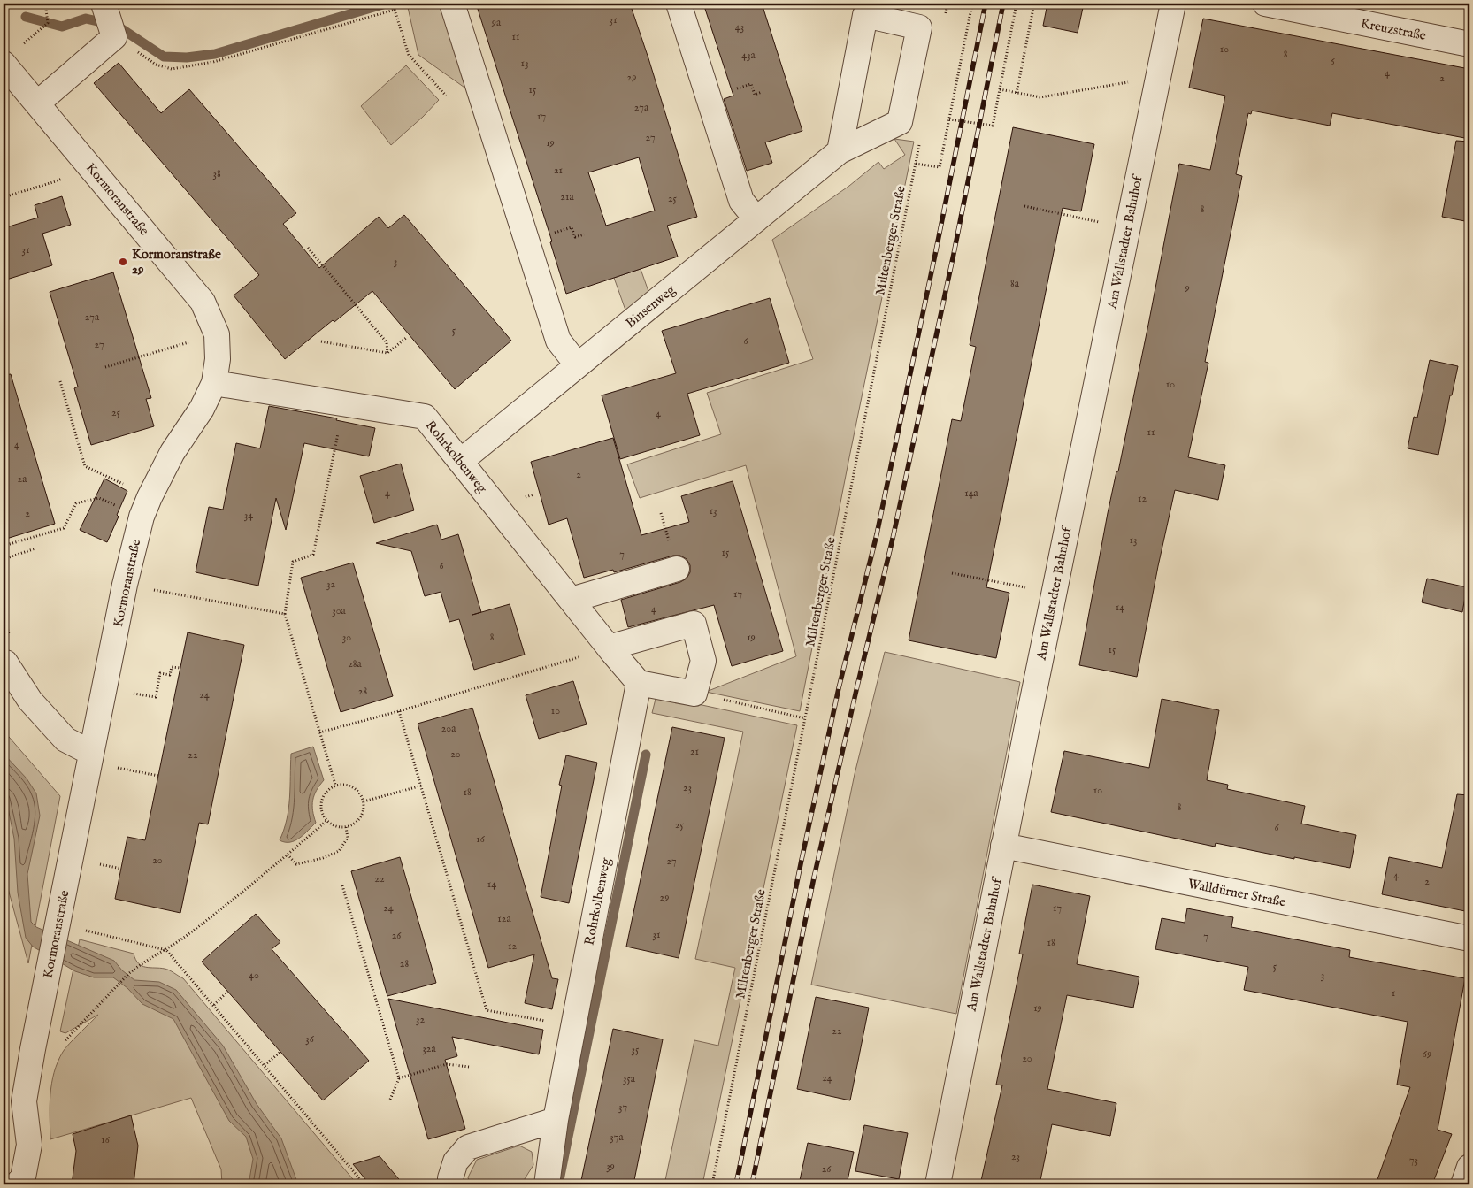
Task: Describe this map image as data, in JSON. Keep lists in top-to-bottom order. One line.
{"streets":{"street":["Kreuzstraße","Kormoranstraße","Am Wallstadter Bahnhof","Binsenweg","Rohrkolbenweg","Walldürner Straße"],"path":["Miltenberger Straße"]},"crossings":[["Kormoranstraße","Rohrkolbenweg"],["Am Wallstadter Bahnhof","Walldürner Straße"],["Binsenweg","Rohrkolbenweg"]],"places":["Kormoranstraße 29"],"house_numbers":["31","9a","43","11","10","8","43a","6","13","4","29","2","15","27a","17","27","19","21","38","21a","25","8","31","3","8a","9","27a","5","6","27","10","25","4","11","4","2","2a","4","14a","12","13","2","34","13","15","7","6","32","17","14","4","30a","30","8","19","15","28a","28","24","10","20a","21","20","22","23","10","18","8","25","6","16","20","27","4","22","2","14","29","24","17","12a","31","26","7","18","12","28","5","40","3","1","19","32","22","36","32a","35","69","20","24","35a","37","37a","16","23","73","39","26"]}
